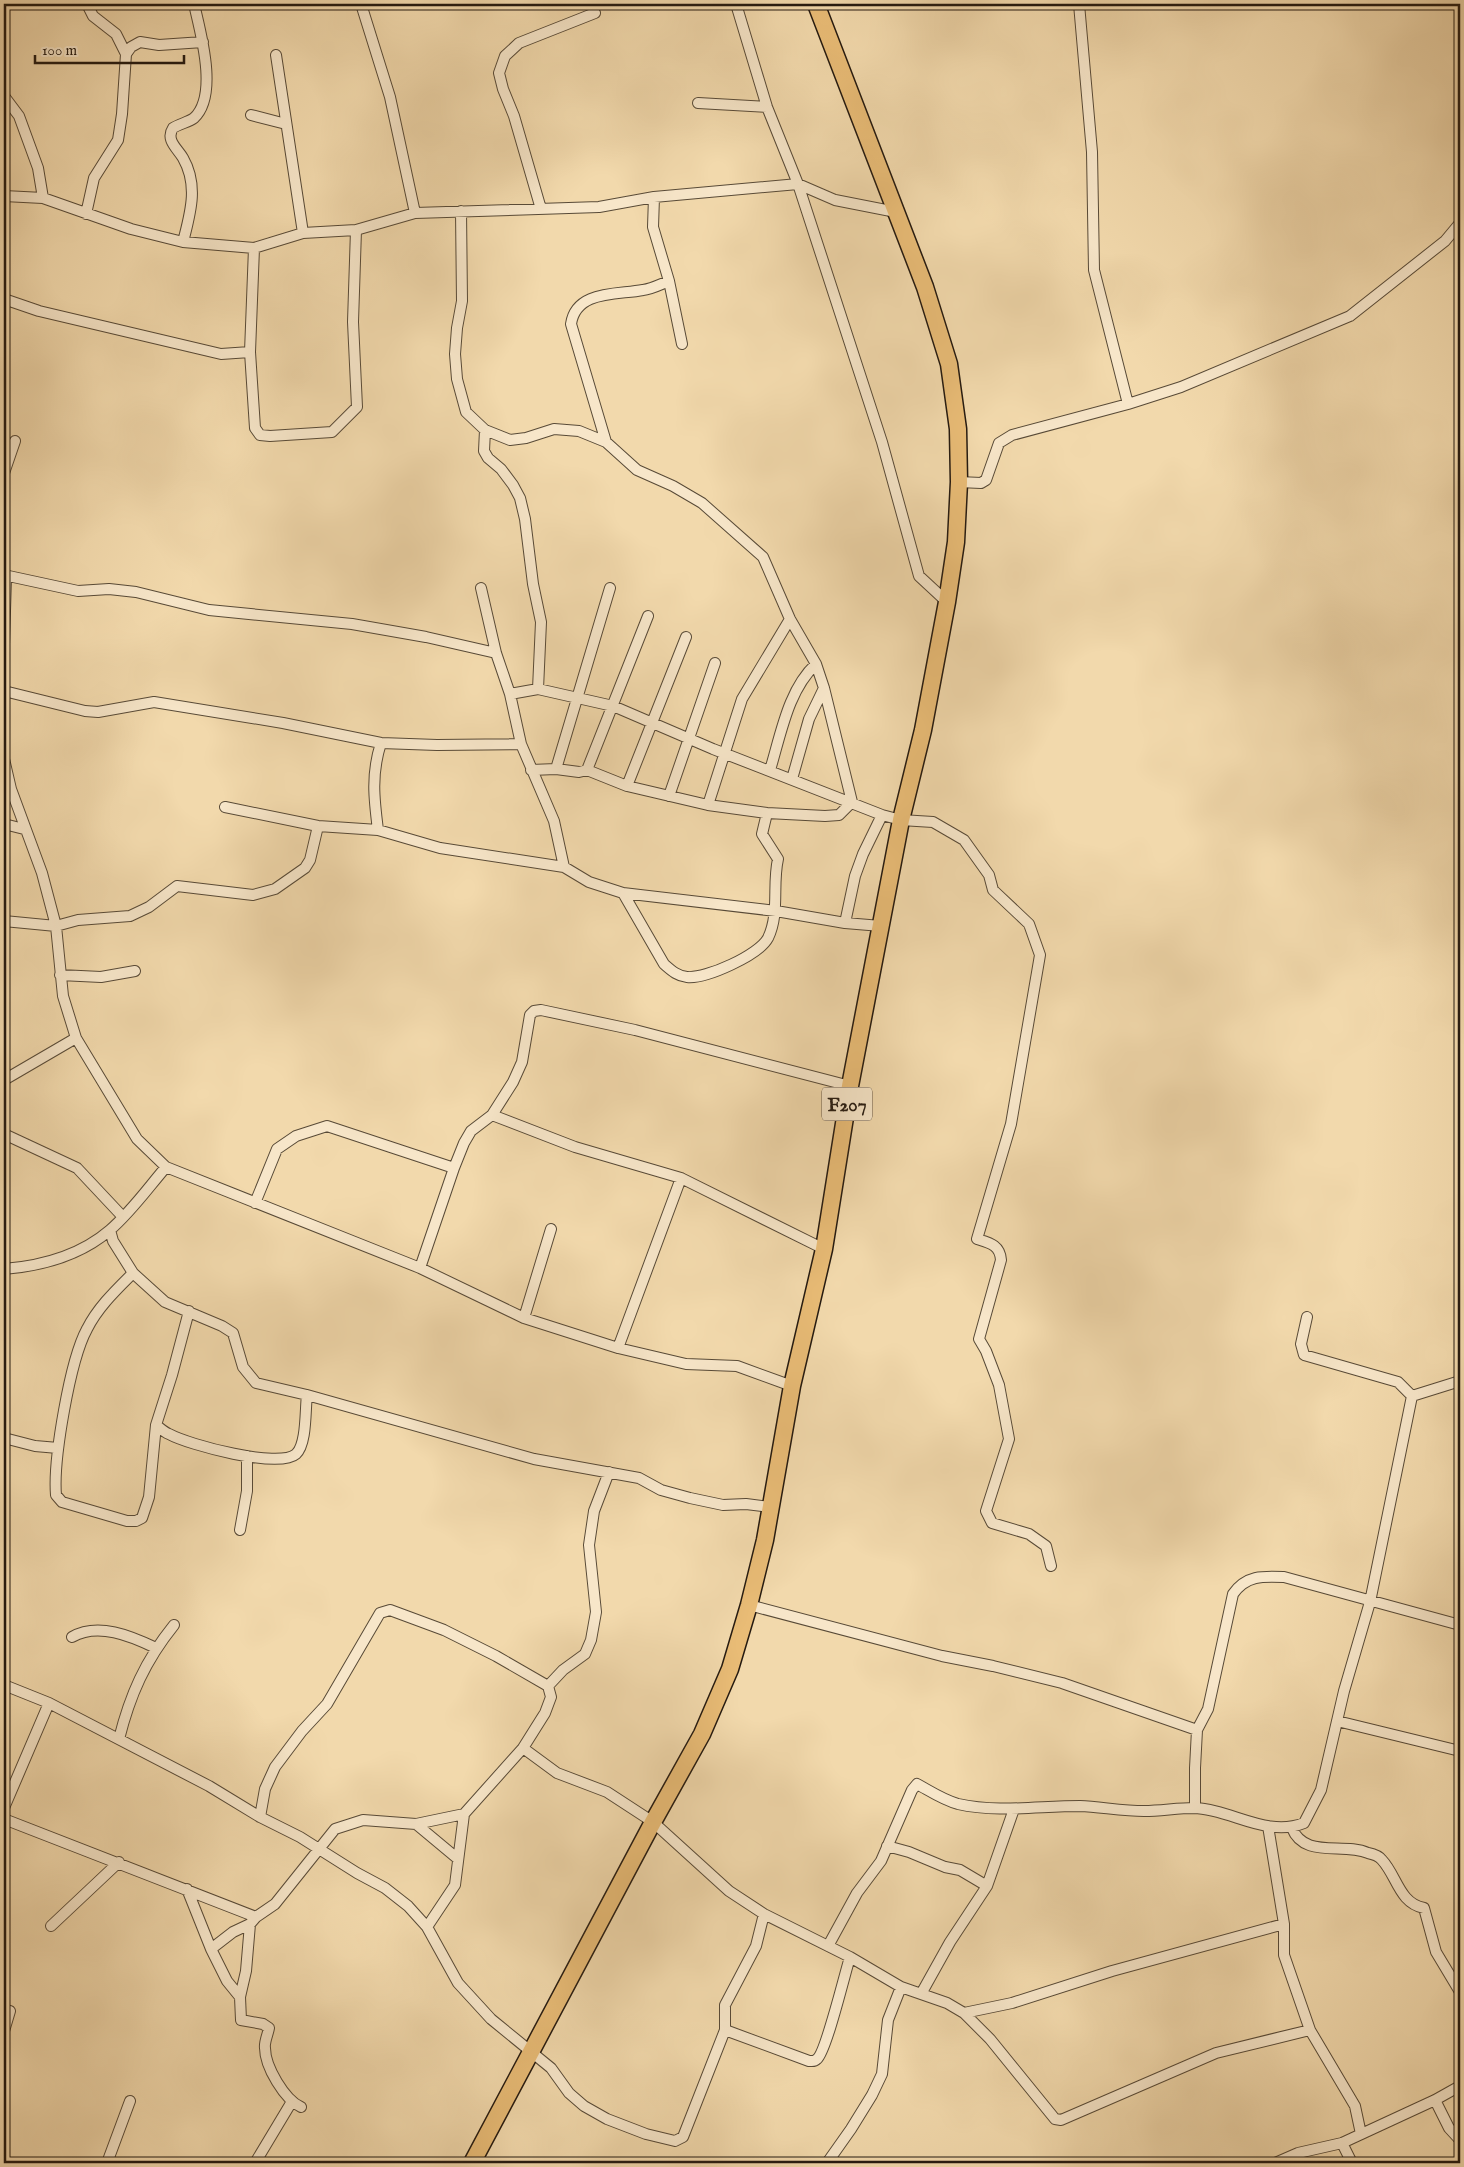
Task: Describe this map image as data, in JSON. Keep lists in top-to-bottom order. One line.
{"streets":{"main road":["F207"]},"scale_bar":"100 m"}
